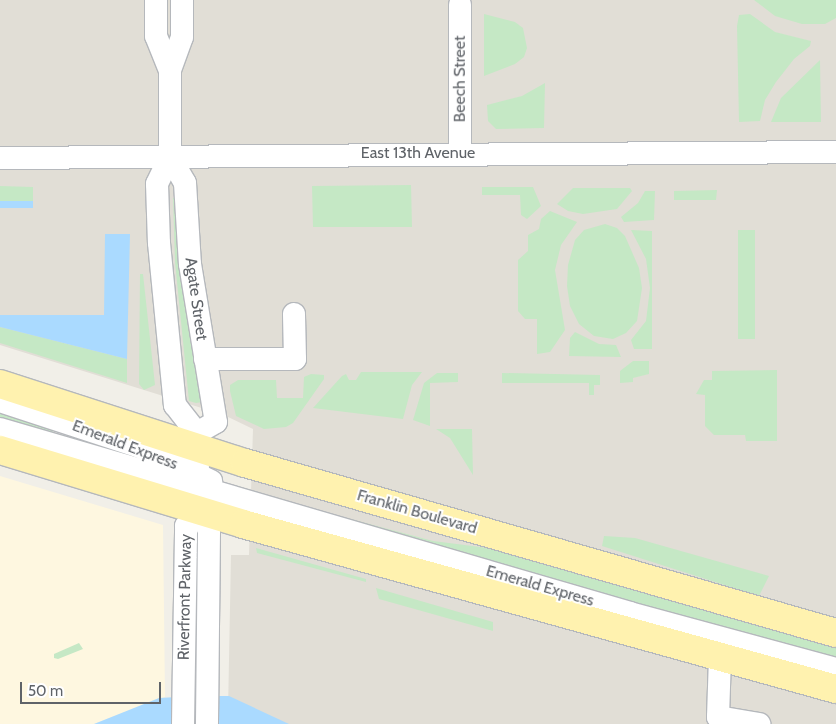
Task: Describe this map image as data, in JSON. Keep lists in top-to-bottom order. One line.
{"streets":{"main road":["Franklin Boulevard"],"street":["Beech Street","East 13th Avenue","Agate Street","Emerald Express","Riverfront Parkway"]},"crossings":[["Beech Street","East 13th Avenue"],["East 13th Avenue","Agate Street"],["Agate Street","Franklin Boulevard"],["Emerald Express","Riverfront Parkway"]],"scale_bar":"50 m"}
